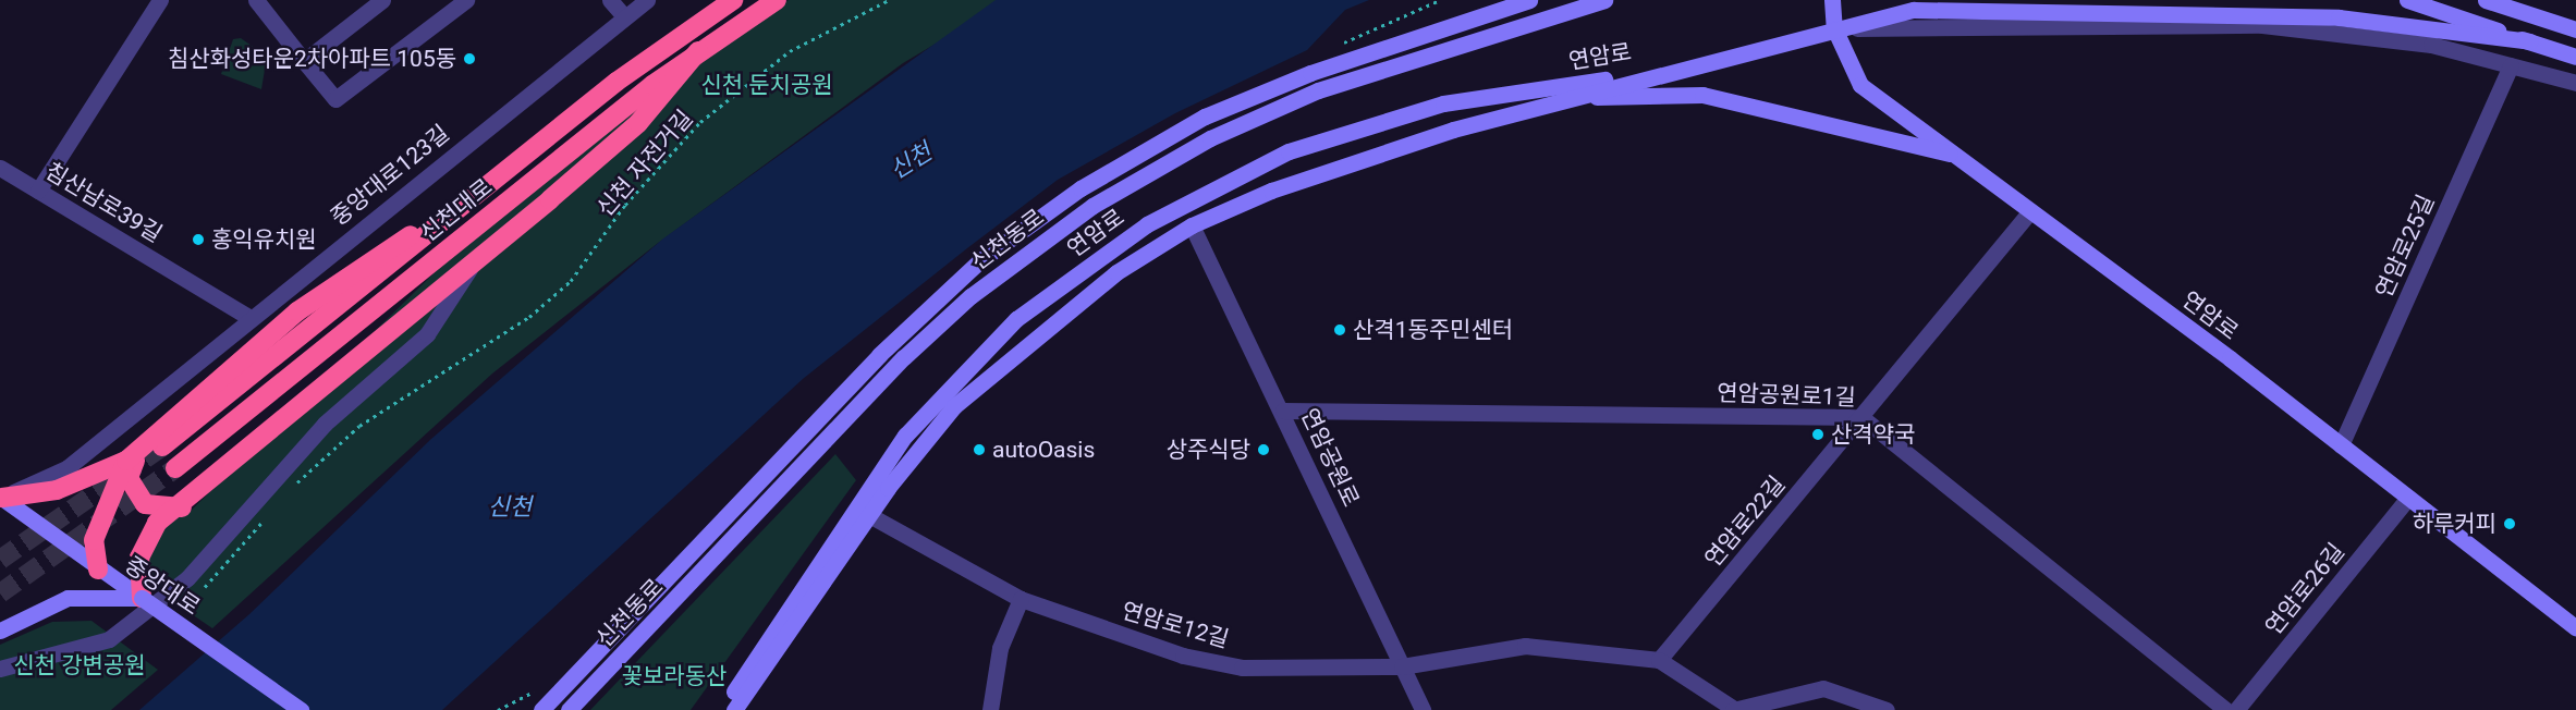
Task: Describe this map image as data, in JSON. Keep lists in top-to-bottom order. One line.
{"streets":{"highway":["신천대로"],"main road":["연암로","신천동로","중앙대로"],"street":["중앙대로123길","침산남로39길","연암로25길","연암공원로1길","연암공원로","연암로22길","연암로26길","연암로12길"],"path":["신천 자전거길"]},"crossings":[["연암로","연암로25길"],["연암로","연암공원로"],["연암로","연암로22길"],["연암로","연암로26길"],["연암로","연암로12길"],["중앙대로123길","침산남로39길"],["중앙대로123길","중앙대로"],["연암공원로1길","연암공원로"],["연암공원로1길","연암로22길"],["연암공원로","연암로12길"]],"water":["신천"],"parks":["신천 둔치공원","신천 강변공원","꽃보라동산"],"places":["침산화성타운2차아파트 105동","홍익유치원","산격1동주민센터","산격약국","autoOasis","상주식당","하루커피"]}
